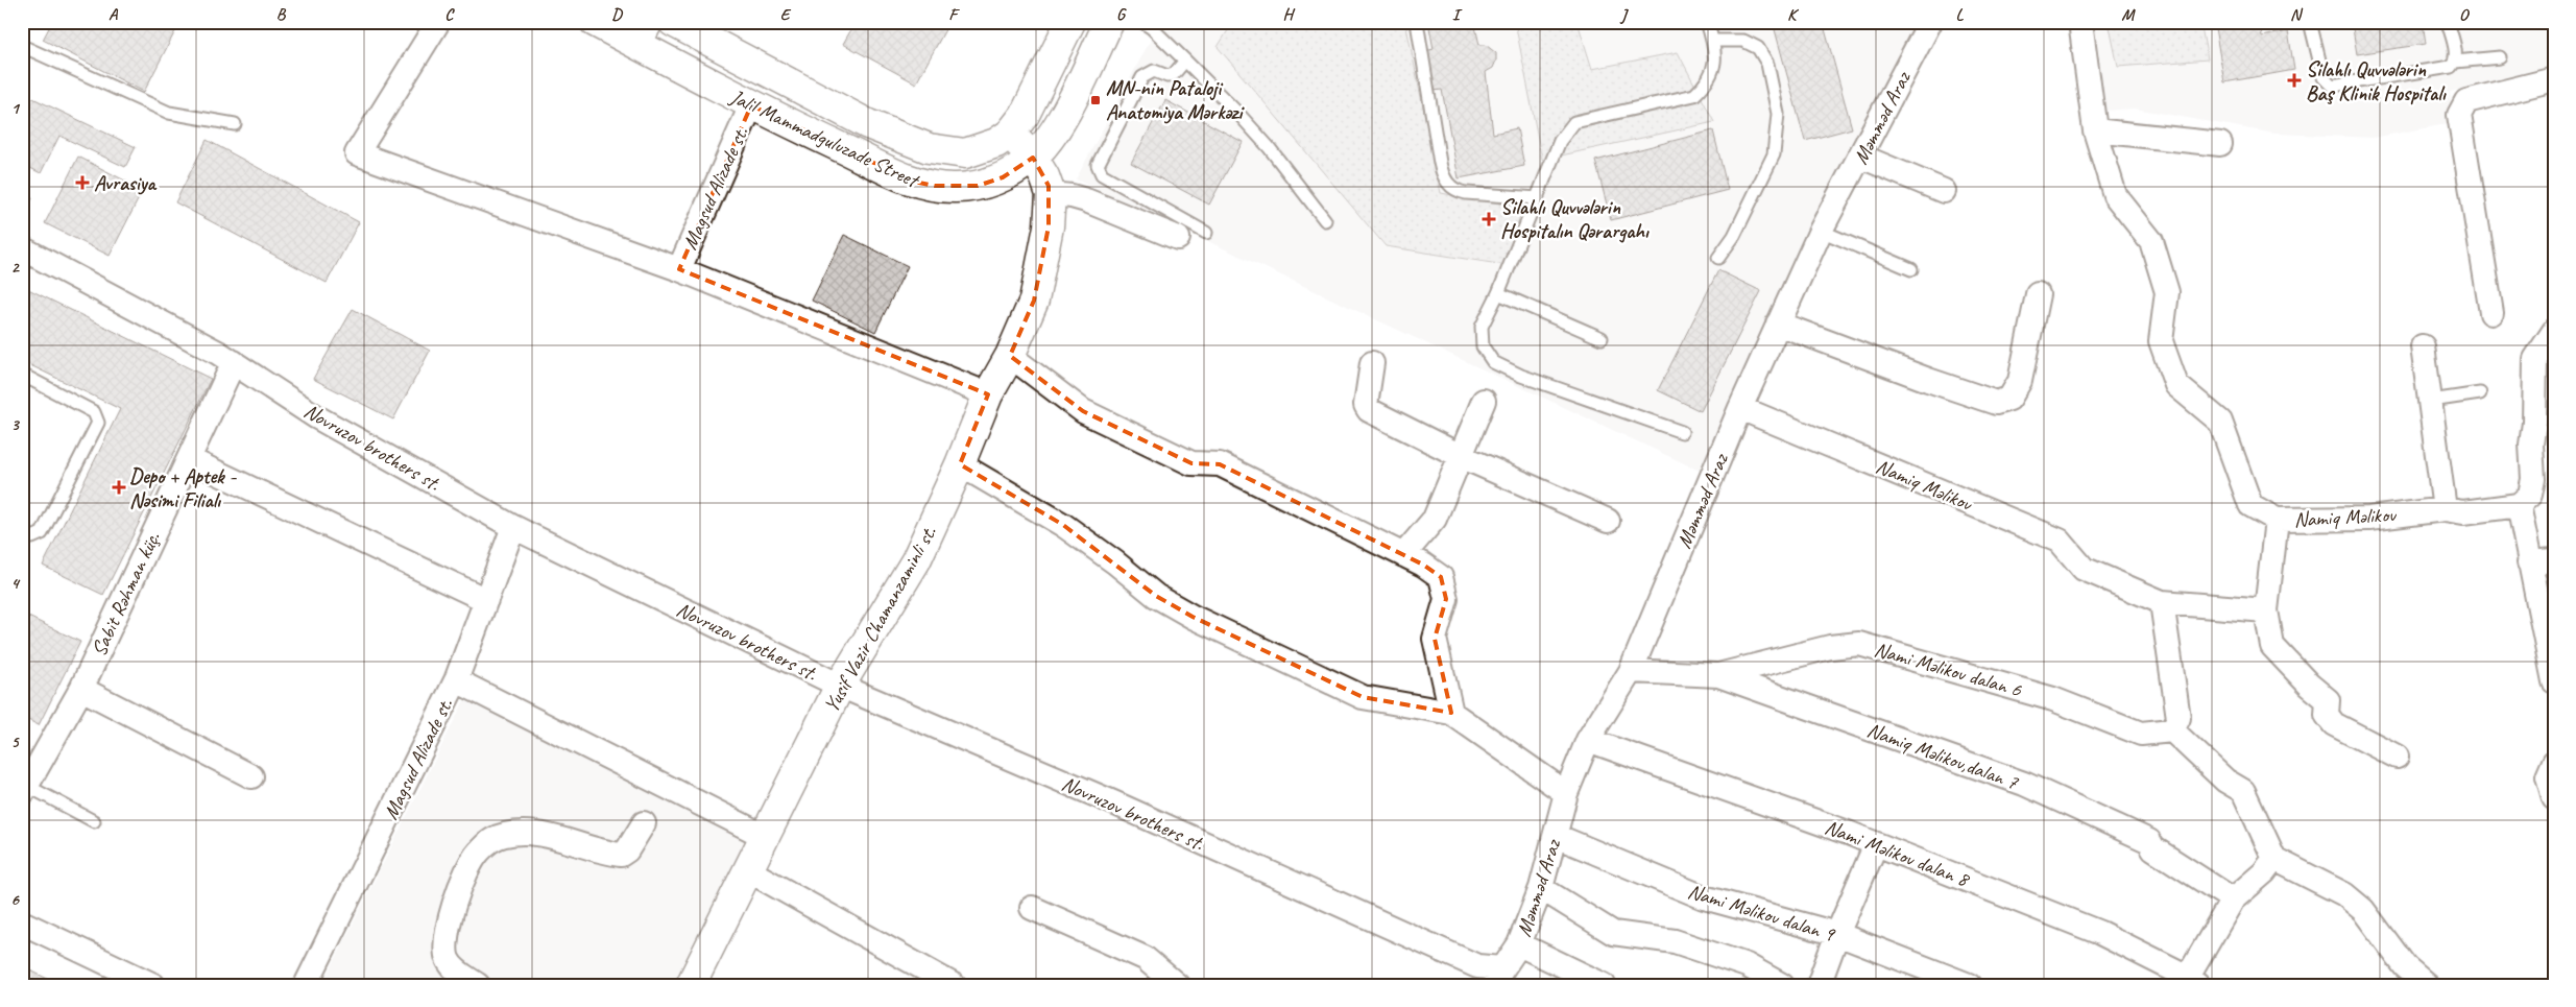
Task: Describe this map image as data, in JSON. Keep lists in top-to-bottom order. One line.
{"streets":{"main road":["Jalil Mammadguluzade Street","Yusif Vazir Chamanzaminli st."],"street":["Məmməd Araz","Magsud Alizade st.","Novruzov brothers st.","Namiq Məlikov","Sabit Rəhman küç.","Nami Məlikov dalan 6","Namiq Məlikov,dalan 7","Nami Məlikov dalan 8","Nami Məlikov dalan 9"]},"crossings":[["Məmməd Araz","Novruzov brothers st."],["Məmməd Araz","Namiq Məlikov"],["Məmməd Araz","Namiq Məlikov,dalan 7"],["Məmməd Araz","Nami Məlikov dalan 8"],["Məmməd Araz","Nami Məlikov dalan 9"],["Jalil Mammadguluzade Street","Magsud Alizade st."],["Jalil Mammadguluzade Street","Yusif Vazir Chamanzaminli st."],["Magsud Alizade st.","Novruzov brothers st."],["Novruzov brothers st.","Sabit Rəhman küç."],["Novruzov brothers st.","Yusif Vazir Chamanzaminli st."],["Nami Məlikov dalan 6","Namiq Məlikov,dalan 7"]],"places":{"health":["Silahlı Quvvələrin Baş Klinik Hospitalı","Avrasiya","Silahlı Quvvələrin Hospitalın Qərargahı","Depo + Aptek - Nəsimi Filialı"],"transit":["MN-nin Pataloji Anatomiya Mərkəzi"]},"grid":{"columns":["A","B","C","D","E","F","G","H","I","J","K","L","M","N","O"],"rows":["1","2","3","4","5","6"]}}
